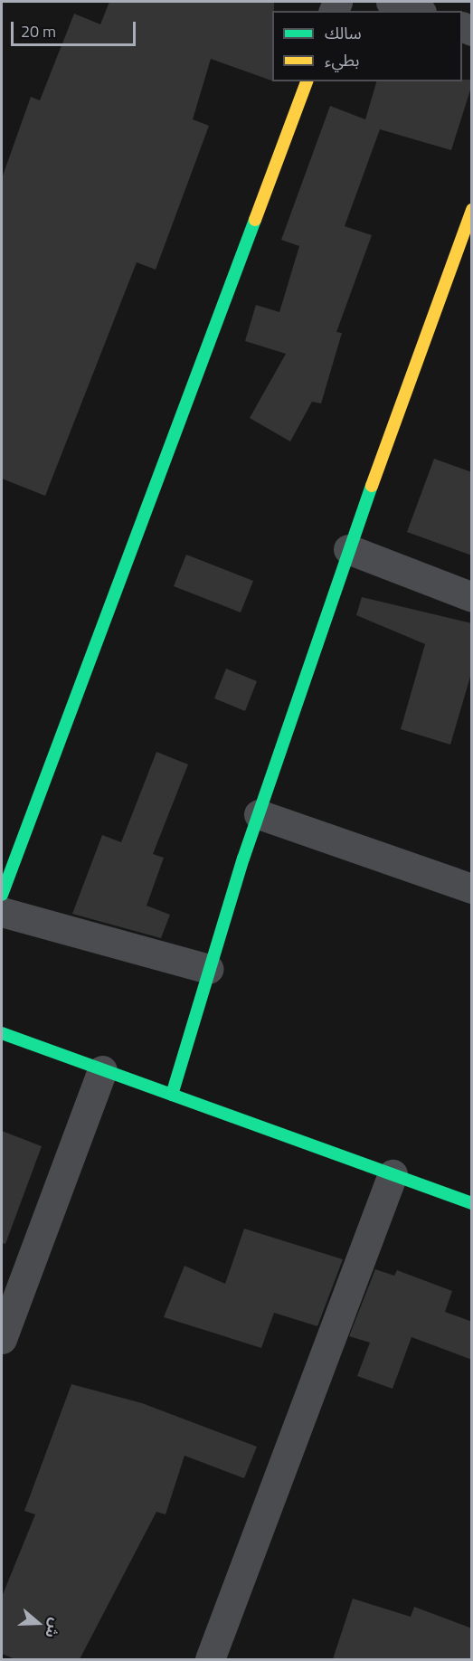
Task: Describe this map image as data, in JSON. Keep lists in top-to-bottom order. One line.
{"legend":["سالك","بطيء"],"scale_bar":"20 m","north":"right"}
